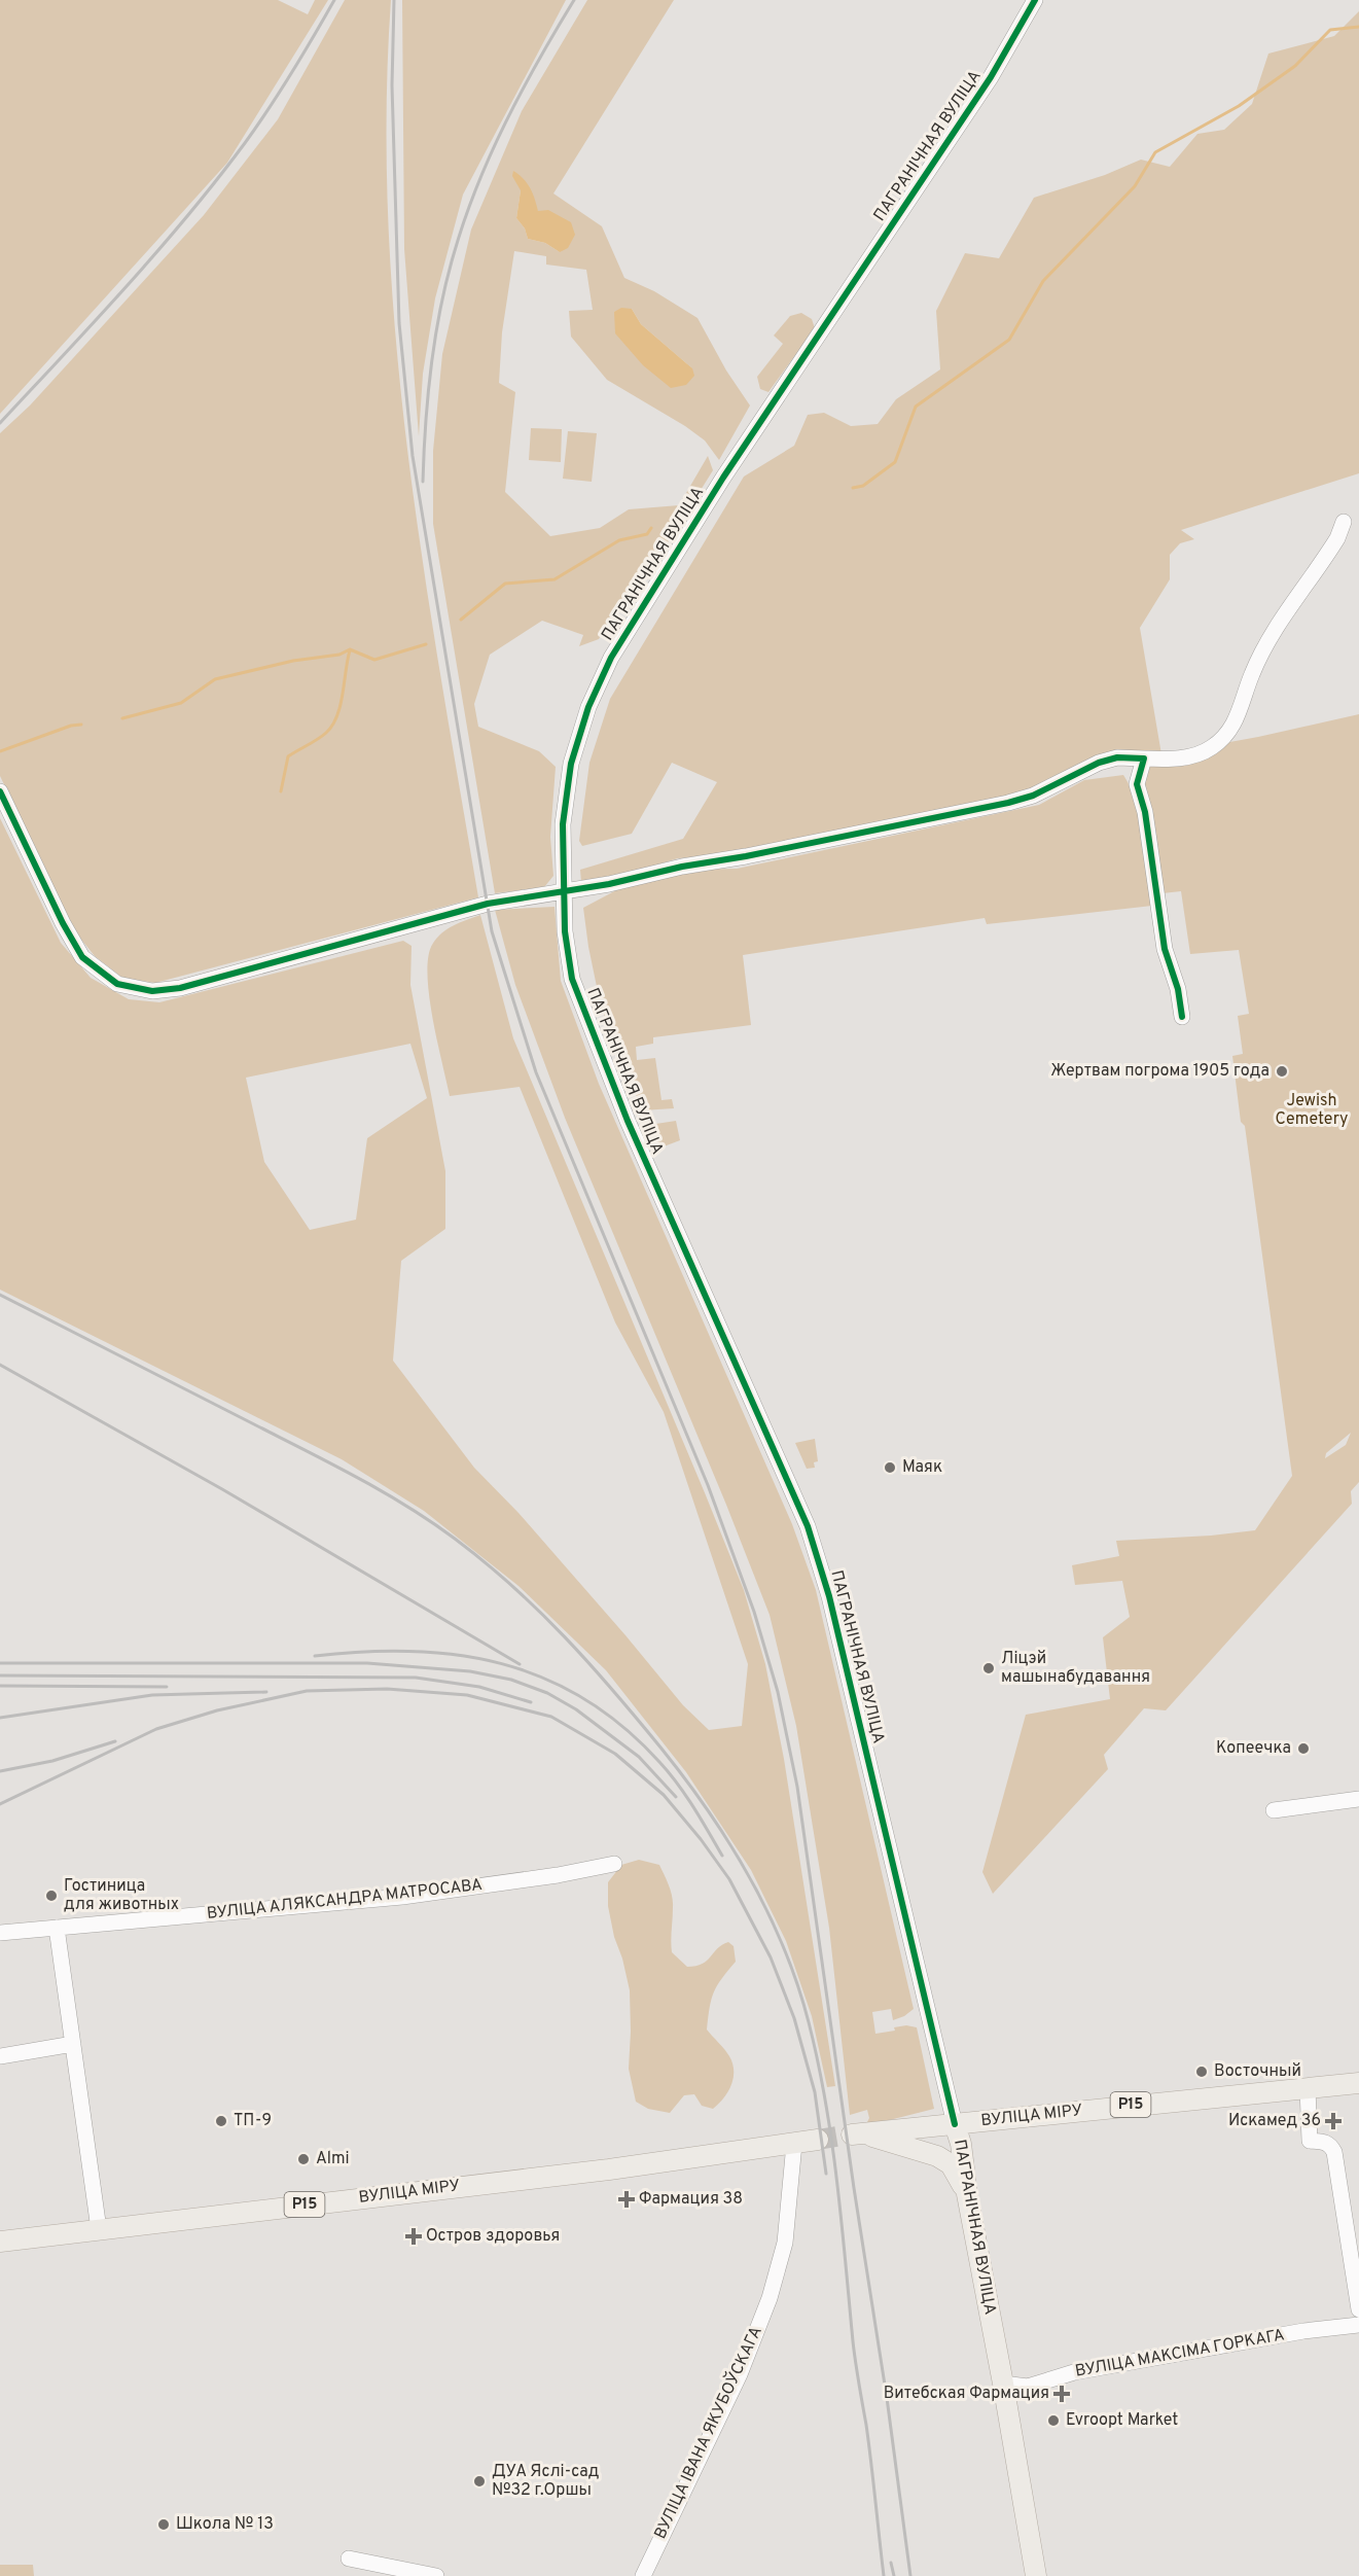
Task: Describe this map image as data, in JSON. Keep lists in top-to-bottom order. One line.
{"streets":{"main road":["ПАГРАНІЧНАЯ ВУЛІЦА","Р15","ВУЛІЦА МІРУ"],"street":["ВУЛІЦА АЛЯКСАНДРА МАТРОСАВА","ВУЛІЦА МАКСІМА ГОРКАГА","ВУЛІЦА ІВАНА ЯКУБОЎСКАГА"]},"crossings":[["ПАГРАНІЧНАЯ ВУЛІЦА","ВУЛІЦА МІРУ"],["ПАГРАНІЧНАЯ ВУЛІЦА","ВУЛІЦА МАКСІМА ГОРКАГА"],["ВУЛІЦА МІРУ","ВУЛІЦА ІВАНА ЯКУБОЎСКАГА"]],"parks":["Jewish Cemetery"],"places":{"other":["Жертвам погрома 1905 года","Маяк","Ліцэй машынабудавання","Копеечка","Гостиница для животных","Восточный","ТП-9","Almi","Evroopt Market","ДУА Яслі-сад №32 г.Оршы","Школа № 13"],"health":["Искамед 36","Фармация 38","Остров здоровья","Витебская Фармация"]}}
